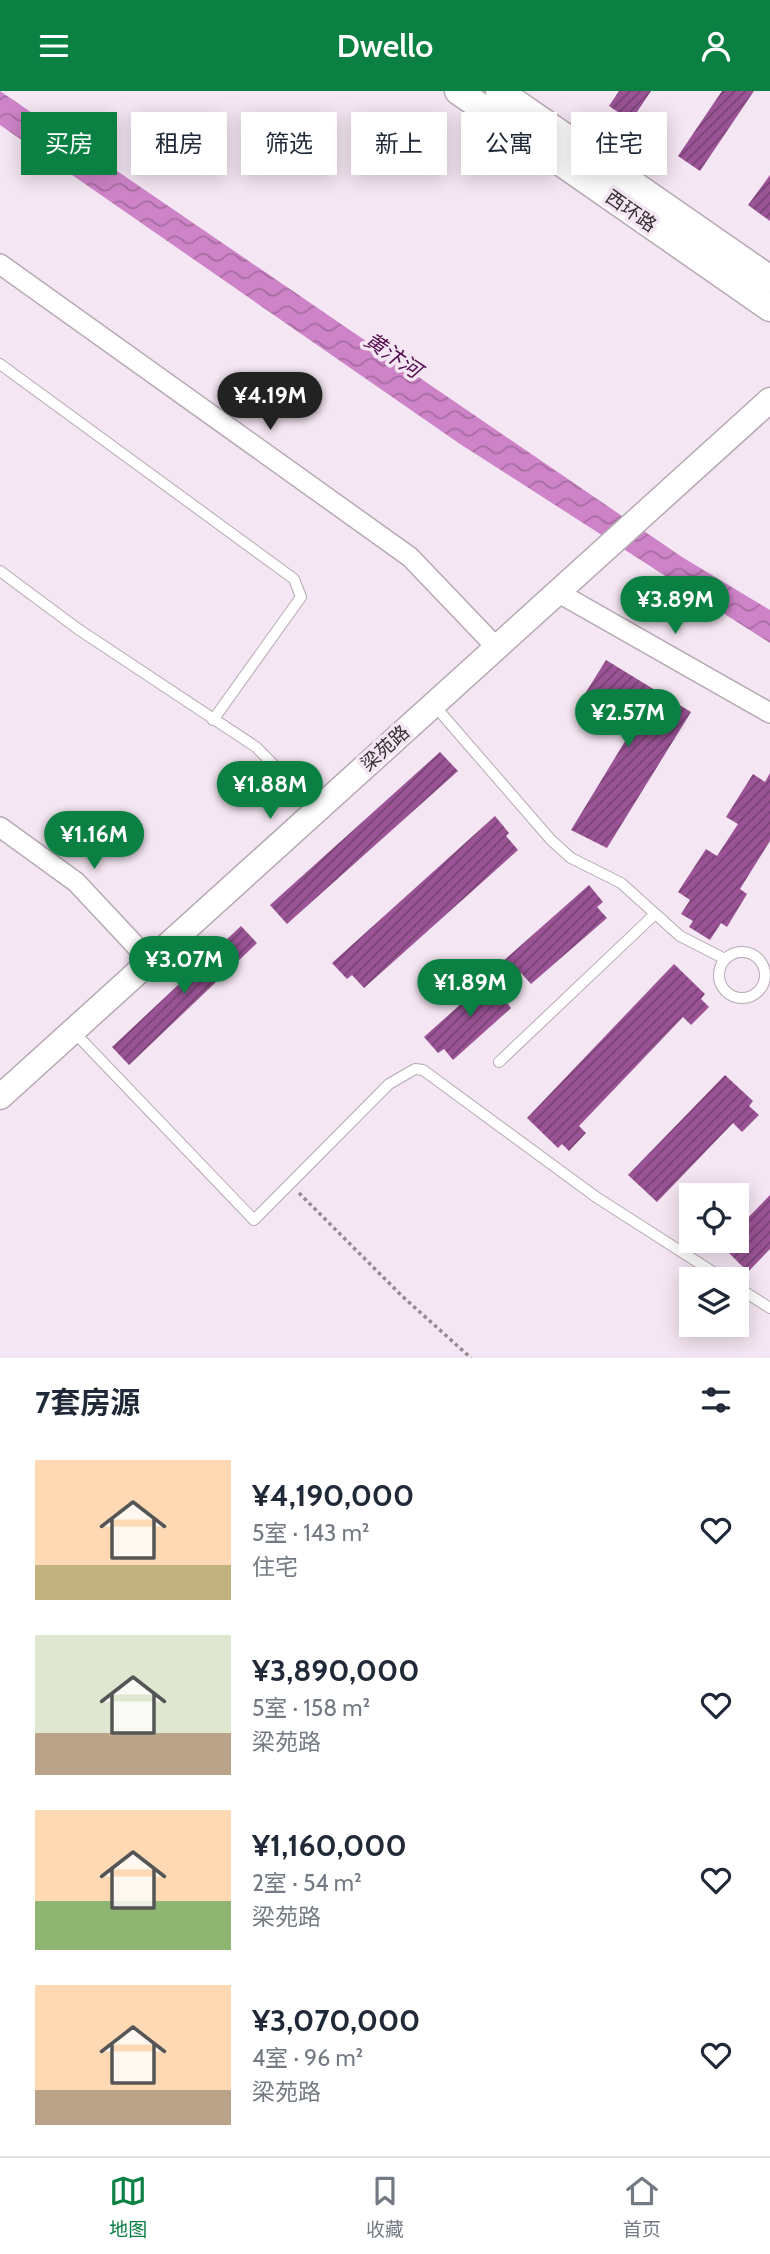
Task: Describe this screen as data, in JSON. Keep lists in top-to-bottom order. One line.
{"streets":{"main road":["西环路"],"street":["梁苑路"]},"water":["黄汴河"],"page":{"header":"Dwello","chip":["买房","租房","筛选","新上","公寓","住宅"],"price":["¥4.19M","¥3.89M","¥2.57M","¥1.88M","¥1.16M","¥3.07M","¥1.89M"],"heading":"7套房源","list":[{"name":"¥4,190,000","note":"5室 · 143 m² · 住宅"},{"name":"¥3,890,000","note":"5室 · 158 m² · 梁苑路"},{"name":"¥1,160,000","note":"2室 · 54 m² · 梁苑路"},{"name":"¥3,070,000","note":"4室 · 96 m² · 梁苑路"}],"tabs":["地图","收藏","首页"]}}
